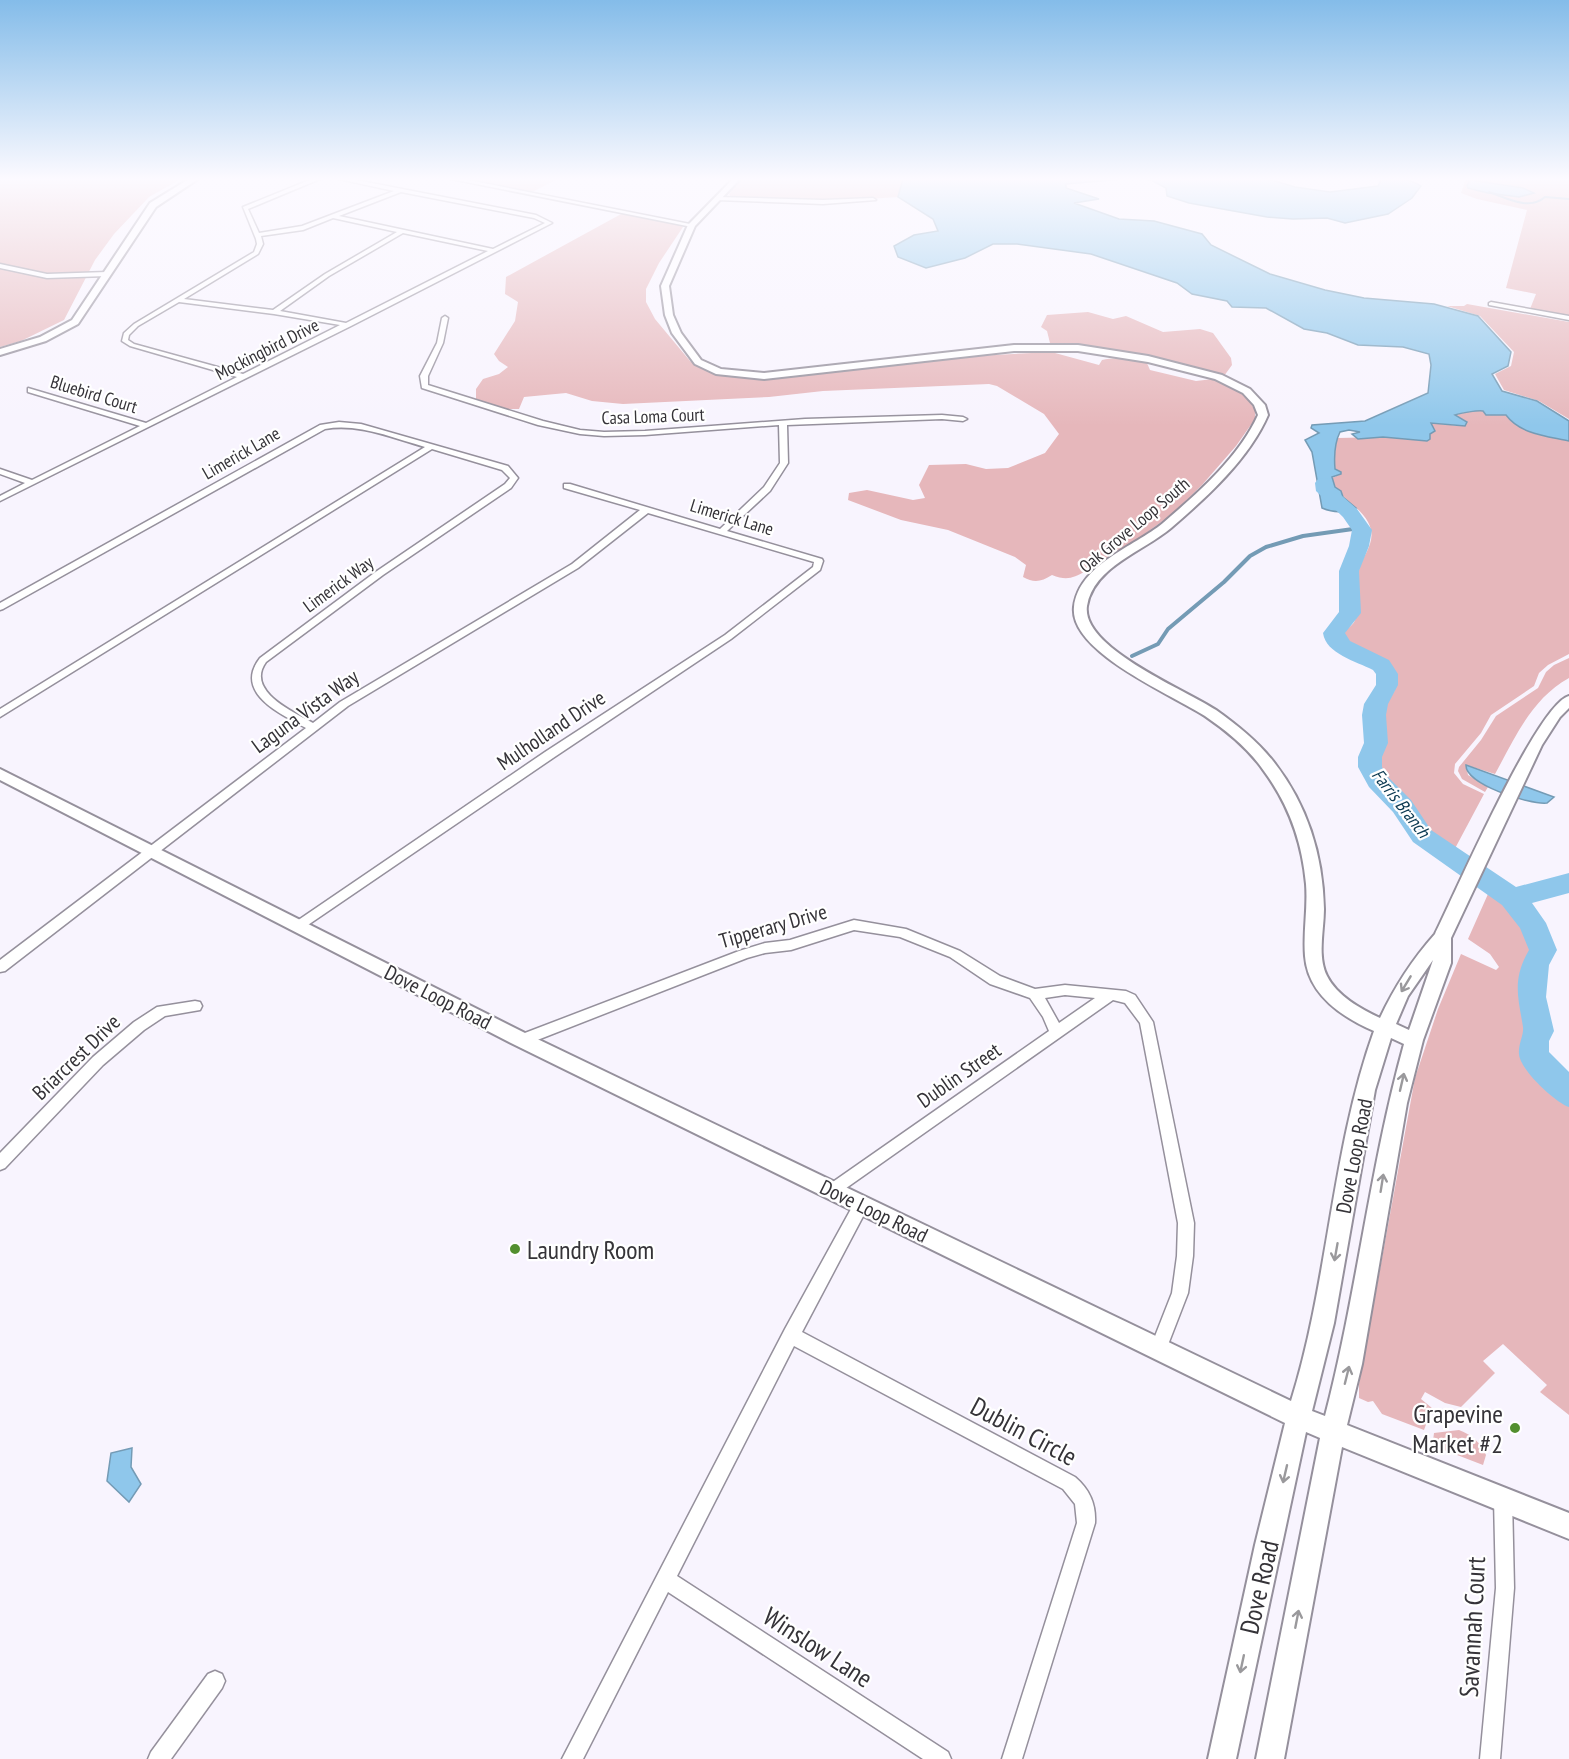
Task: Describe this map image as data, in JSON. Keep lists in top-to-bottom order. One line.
{"streets":{"street":["Mockingbird Drive","Bluebird Court","Casa Loma Court","Limerick Lane","Oak Grove Loop South","Limerick Way","Laguna Vista Way","Mulholland Drive","Tipperary Drive","Dove Loop Road","Briarcrest Drive","Dublin Street","Dublin Circle","Dove Road","Savannah Court","Winslow Lane"]},"crossings":[["Mockingbird Drive","Bluebird Court"],["Limerick Lane","Limerick Way"],["Limerick Lane","Laguna Vista Way"],["Limerick Lane","Mulholland Drive"],["Oak Grove Loop South","Dove Loop Road"],["Limerick Way","Laguna Vista Way"],["Laguna Vista Way","Dove Loop Road"],["Mulholland Drive","Dove Loop Road"],["Tipperary Drive","Dove Loop Road"],["Tipperary Drive","Dublin Street"],["Dove Loop Road","Dublin Street"],["Dove Loop Road","Dove Road"]],"water":["Farris Branch"],"places":["Laundry Room","Grapevine Market #2"]}
